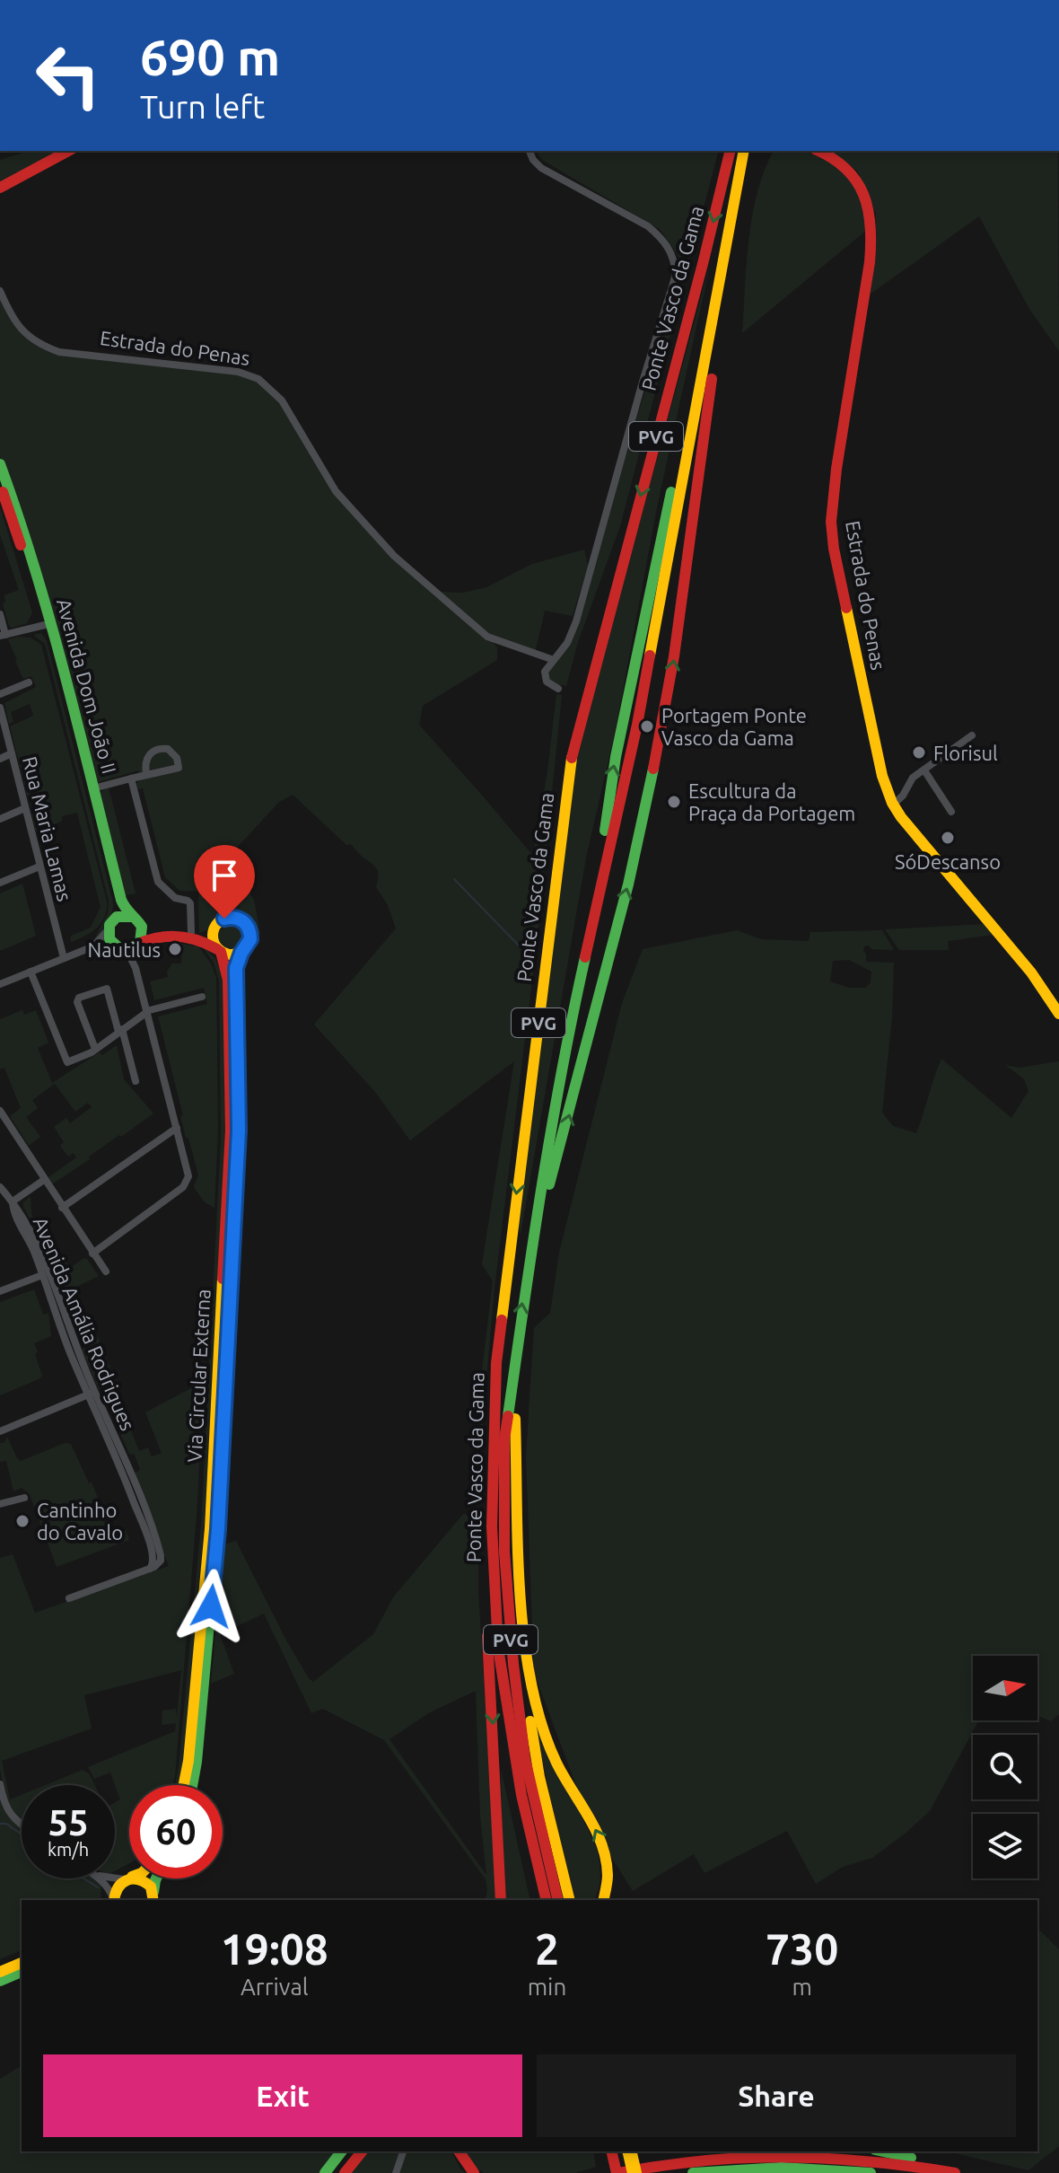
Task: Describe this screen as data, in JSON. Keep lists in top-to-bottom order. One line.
{"streets":{"main road":["Ponte Vasco da Gama","Estrada do Penas","PVG","Avenida Dom João II","Via Circular Externa"],"street":["Rua Maria Lamas","Avenida Amália Rodrigues"]},"places":["Portagem Ponte Vasco da Gama","Florisul","Escultura da Praça da Portagem","SóDescanso","Nautilus","Cantinho do Cavalo"],"north":"right","page":{"turn":["690 m","Turn left"],"speed":"55 km/h","limit":"60","eta":["19:08","Arrival","2","min","730","m"],"buttons":["Exit","Share"]}}
